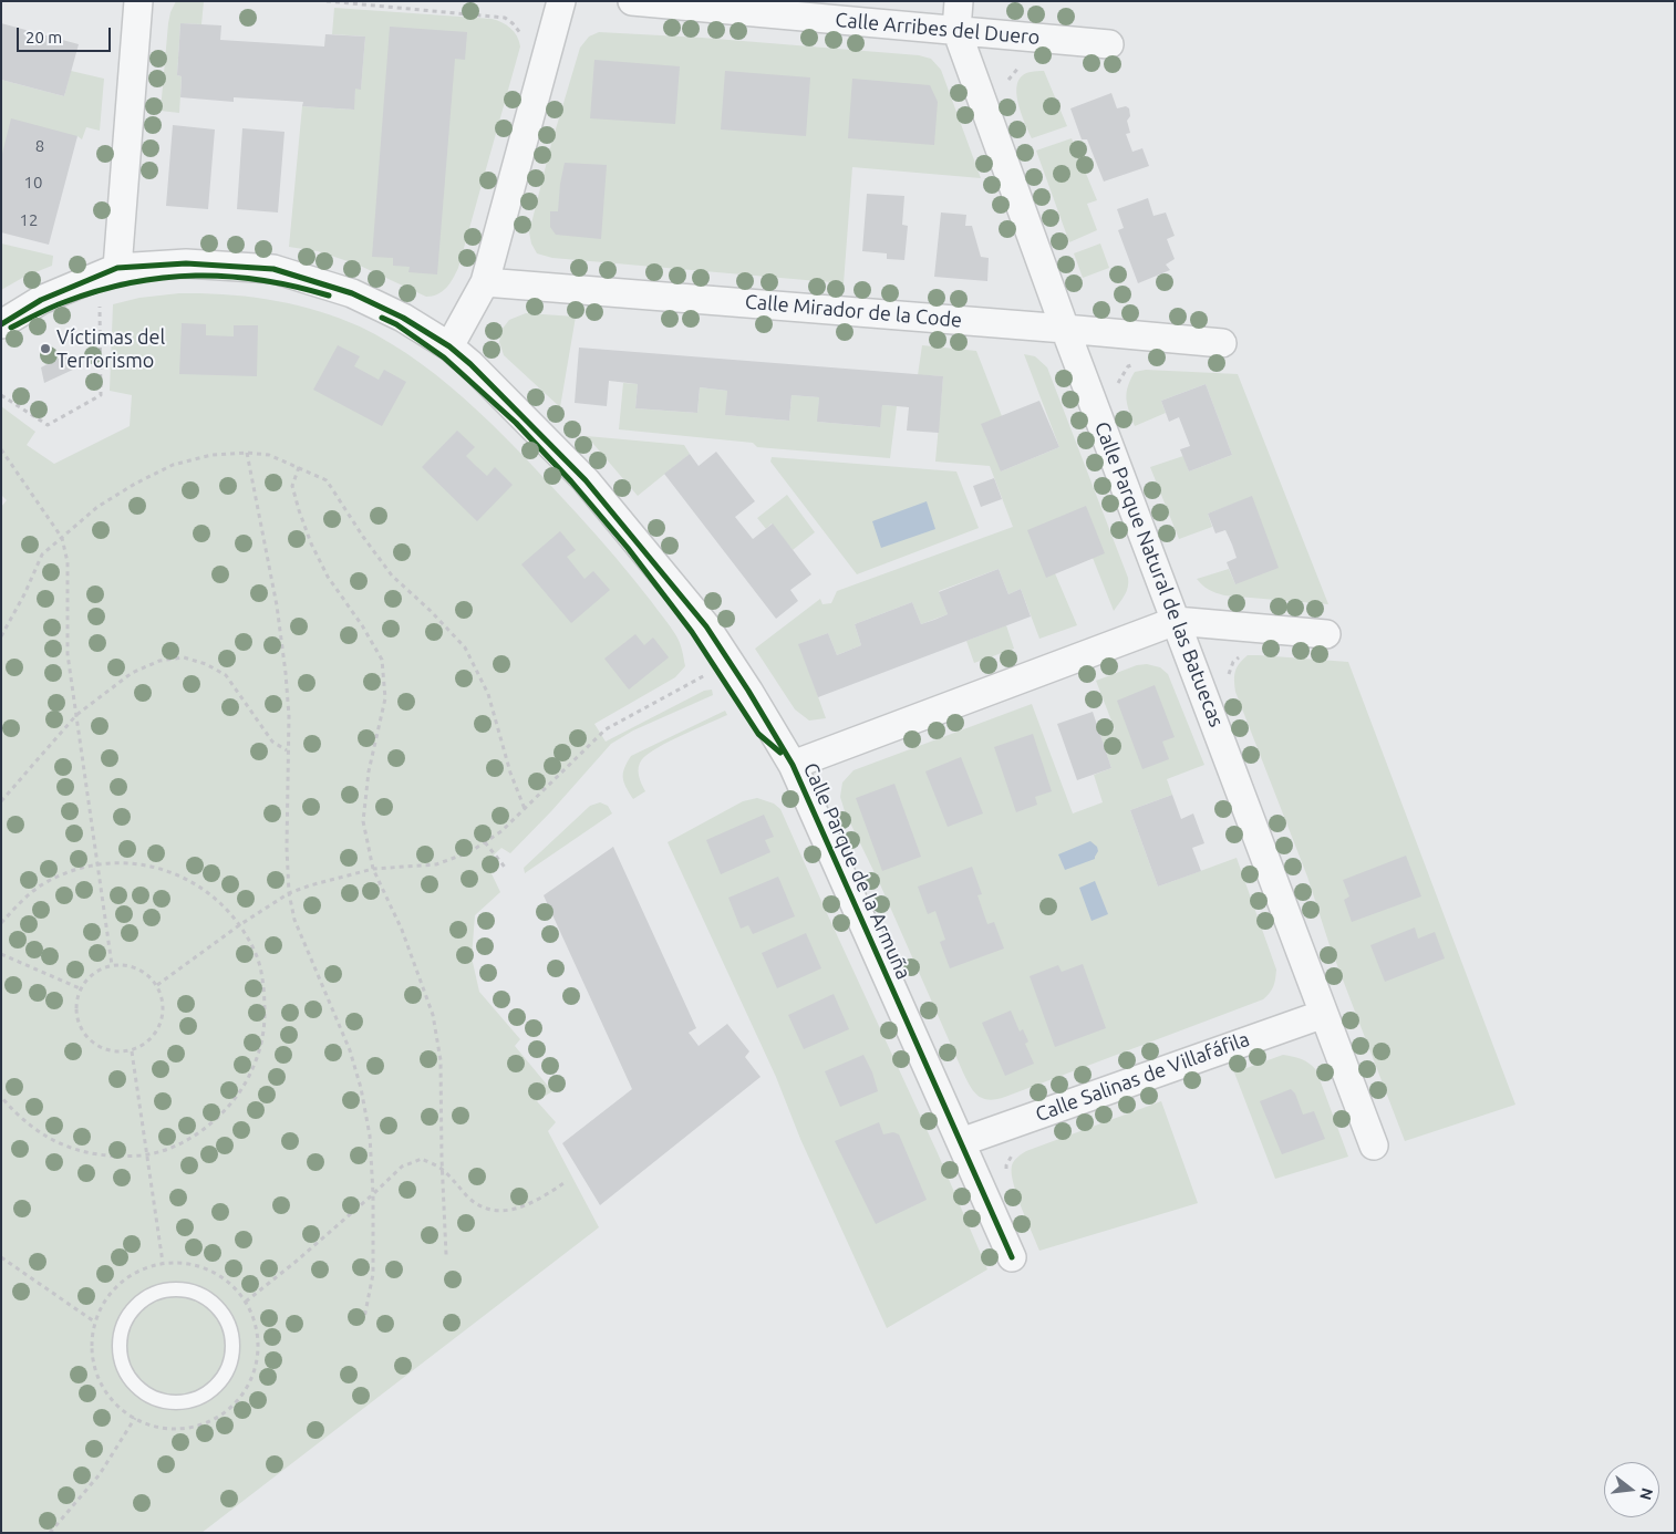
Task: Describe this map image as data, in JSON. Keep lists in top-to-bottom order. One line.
{"streets":{"street":["Calle Arribes del Duero","Calle Mirador de la Code","Calle Parque Natural de las Batuecas","Calle Parque de la Armuña","Calle Salinas de Villafáfila"]},"crossings":[["Calle Arribes del Duero","Calle Parque Natural de las Batuecas"],["Calle Mirador de la Code","Calle Parque Natural de las Batuecas"],["Calle Parque Natural de las Batuecas","Calle Salinas de Villafáfila"],["Calle Parque de la Armuña","Calle Salinas de Villafáfila"]],"places":["Víctimas del Terrorismo"],"house_numbers":["8","10","12"],"scale_bar":"20 m","north":"right"}
